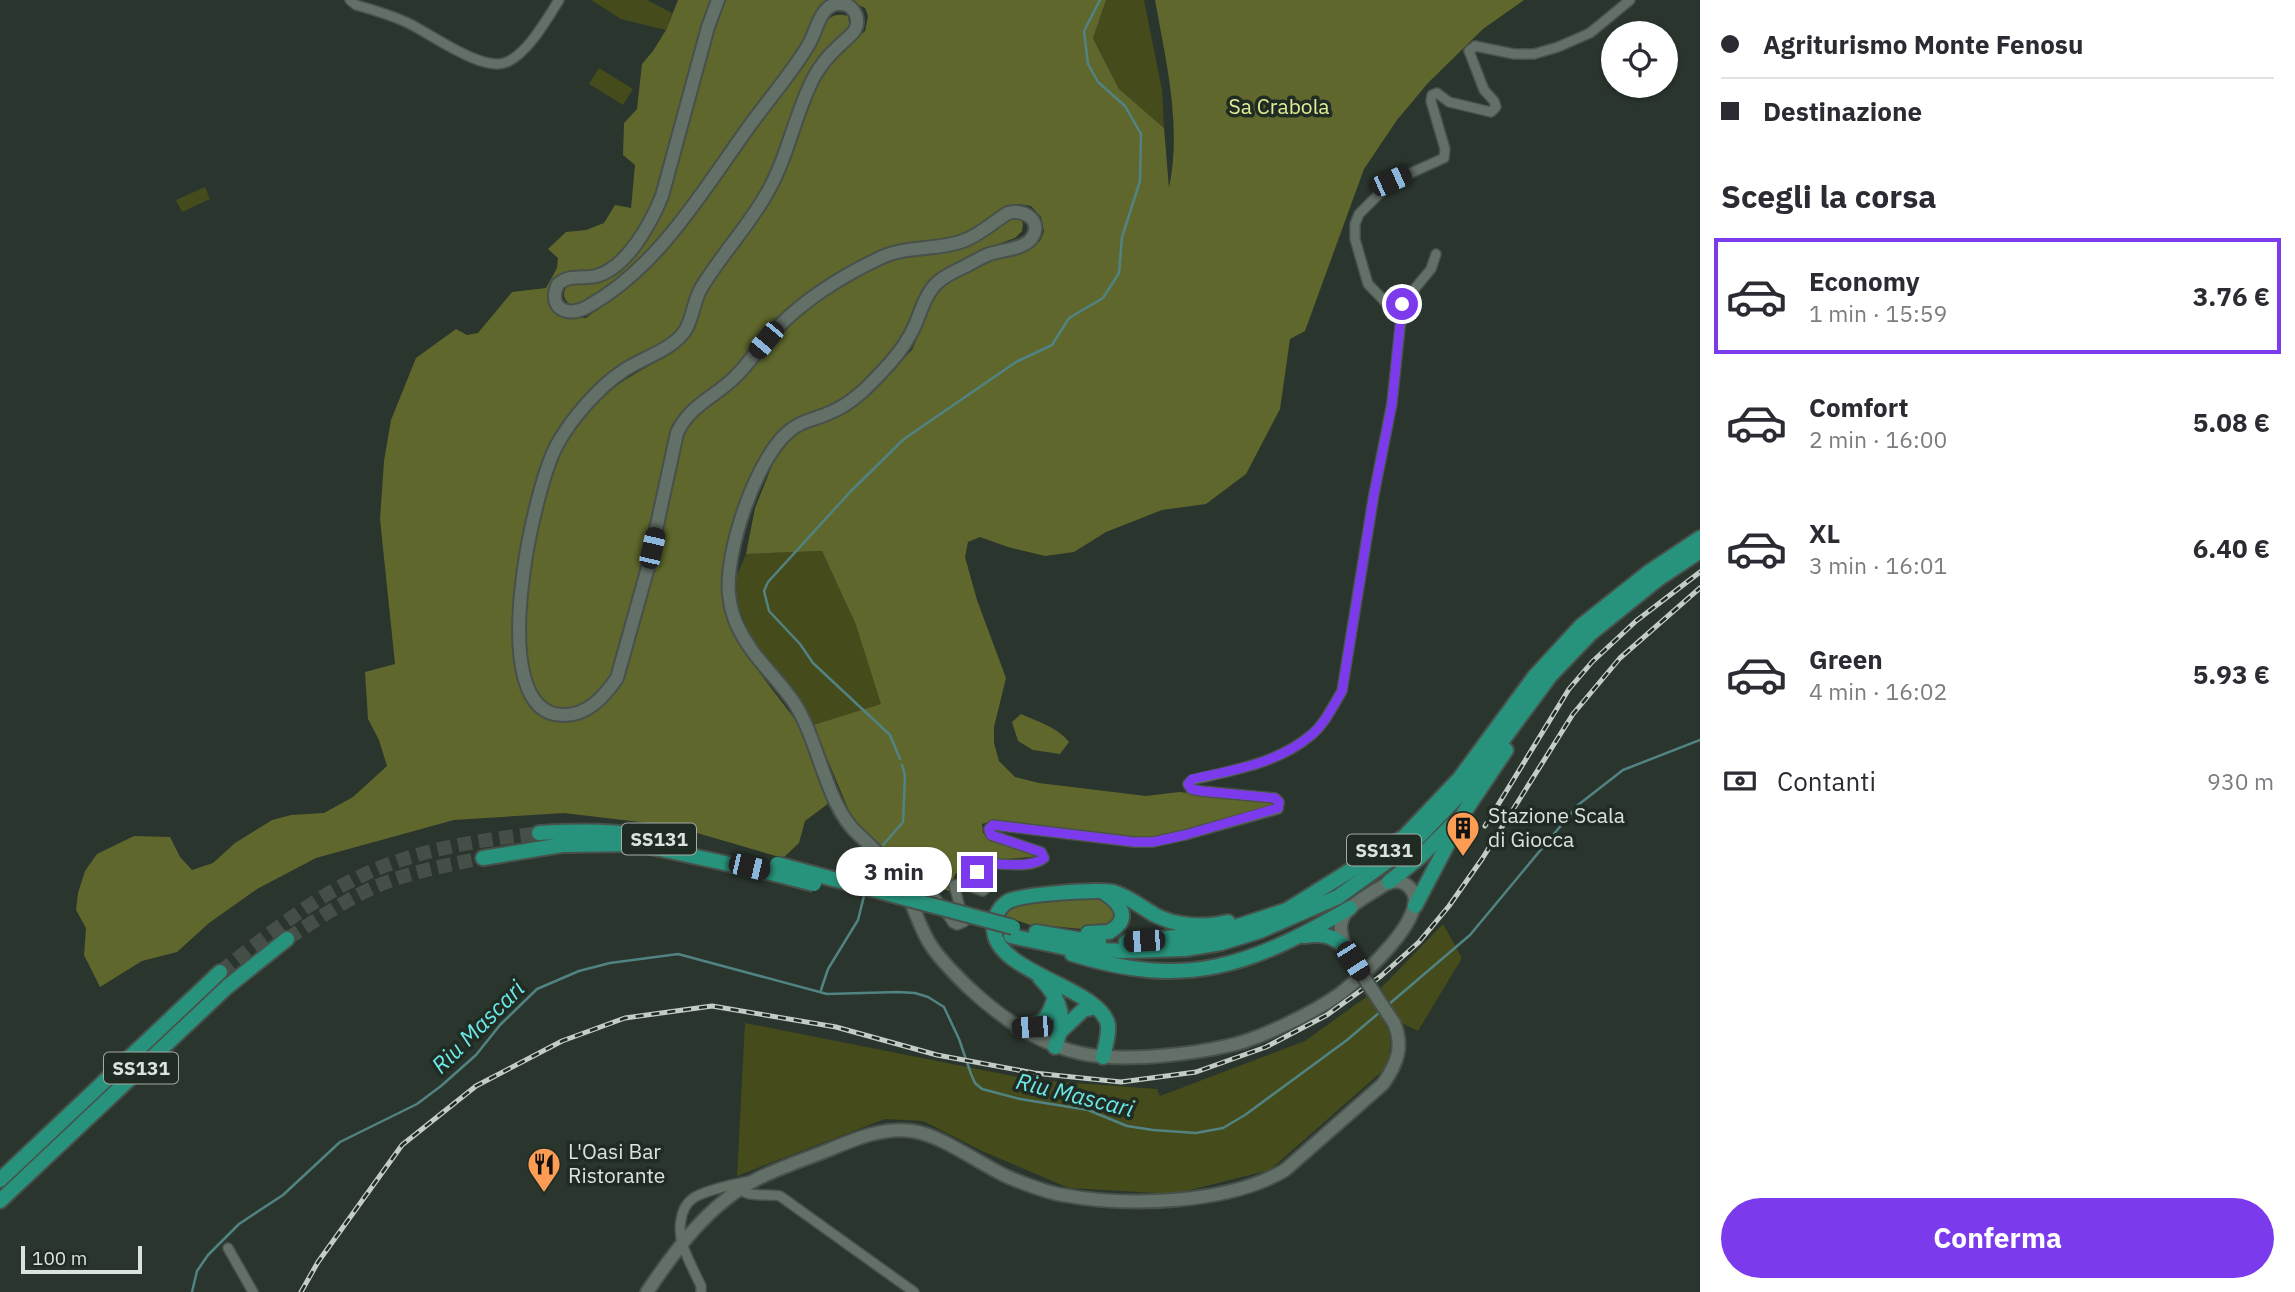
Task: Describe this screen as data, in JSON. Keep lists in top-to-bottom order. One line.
{"streets":{"highway":["SS131"]},"water":["Riu Mascari"],"parks":["Sa Crabola"],"places":{"building":["Stazione Scala di Giocca"],"restaurant":["L'Oasi Bar Ristorante"]},"scale_bar":"100 m","page":{"banner":["Agriturismo Monte Fenosu","Destinazione"],"heading":"Scegli la corsa","list":[{"name":"Economy","note":"1 min · 15:59","value":"3.76 €"},{"name":"Comfort","note":"2 min · 16:00","value":"5.08 €"},{"name":"XL","note":"3 min · 16:01","value":"6.40 €"},{"name":"Green","note":"4 min · 16:02","value":"5.93 €"}],"pay":["Contanti","930 m"],"bubble":"3 min","buttons":"Conferma","scale":"100 m"}}
